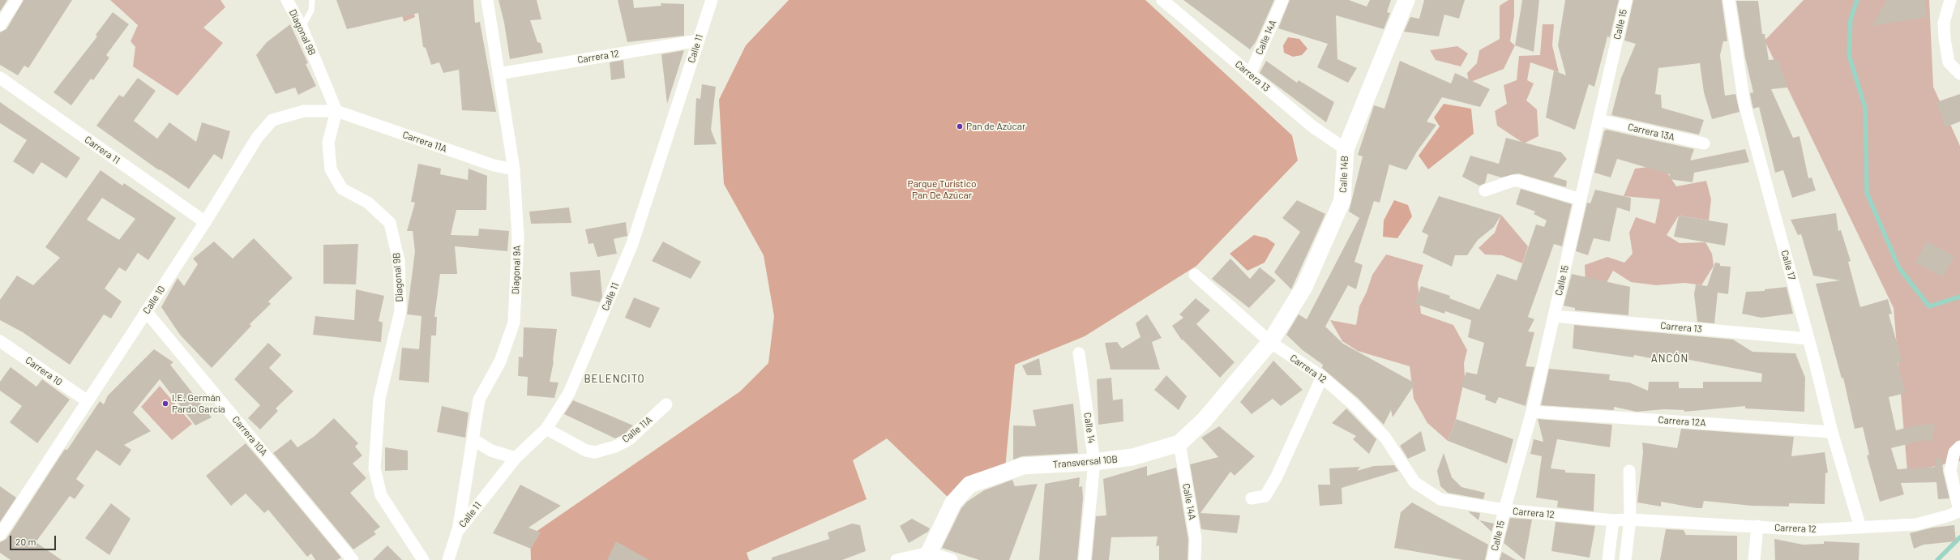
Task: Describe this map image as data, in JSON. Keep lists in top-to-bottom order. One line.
{"streets":{"street":["Calle 15","Diagonal 9B","Calle 14A","Calle 11","Carrera 12","Carrera 13","Carrera 13A","Carrera 11A","Carrera 11","Calle 14B","Calle 17","Diagonal 9A","Calle 10","Carrera 10","Carrera 12A","Calle 14","Calle 11A","Carrera 10A","Transversal 10B"]},"crossings":[["Calle 15","Carrera 12"],["Calle 15","Carrera 13"],["Calle 15","Carrera 13A"],["Calle 15","Carrera 12A"],["Diagonal 9B","Carrera 11A"],["Diagonal 9B","Calle 10"],["Calle 14A","Carrera 13"],["Calle 14A","Transversal 10B"],["Calle 11","Carrera 12"],["Calle 11","Diagonal 9A"],["Calle 11","Calle 11A"],["Carrera 12","Calle 14B"],["Carrera 12","Calle 17"],["Carrera 12","Diagonal 9A"],["Carrera 12","Transversal 10B"],["Carrera 13","Calle 14B"],["Carrera 13","Calle 17"],["Carrera 11A","Diagonal 9A"],["Carrera 11A","Calle 10"],["Carrera 11","Calle 10"],["Calle 14B","Transversal 10B"],["Calle 17","Carrera 12A"],["Calle 10","Carrera 10"],["Calle 10","Carrera 10A"],["Calle 14","Transversal 10B"]],"districts":["ANCÓN","BELENCITO"],"parks":["Parque Turístico Pan De Azúcar"],"places":["Pan de Azúcar","I.E. Germán Pardo García"],"scale_bar":"20 m"}
